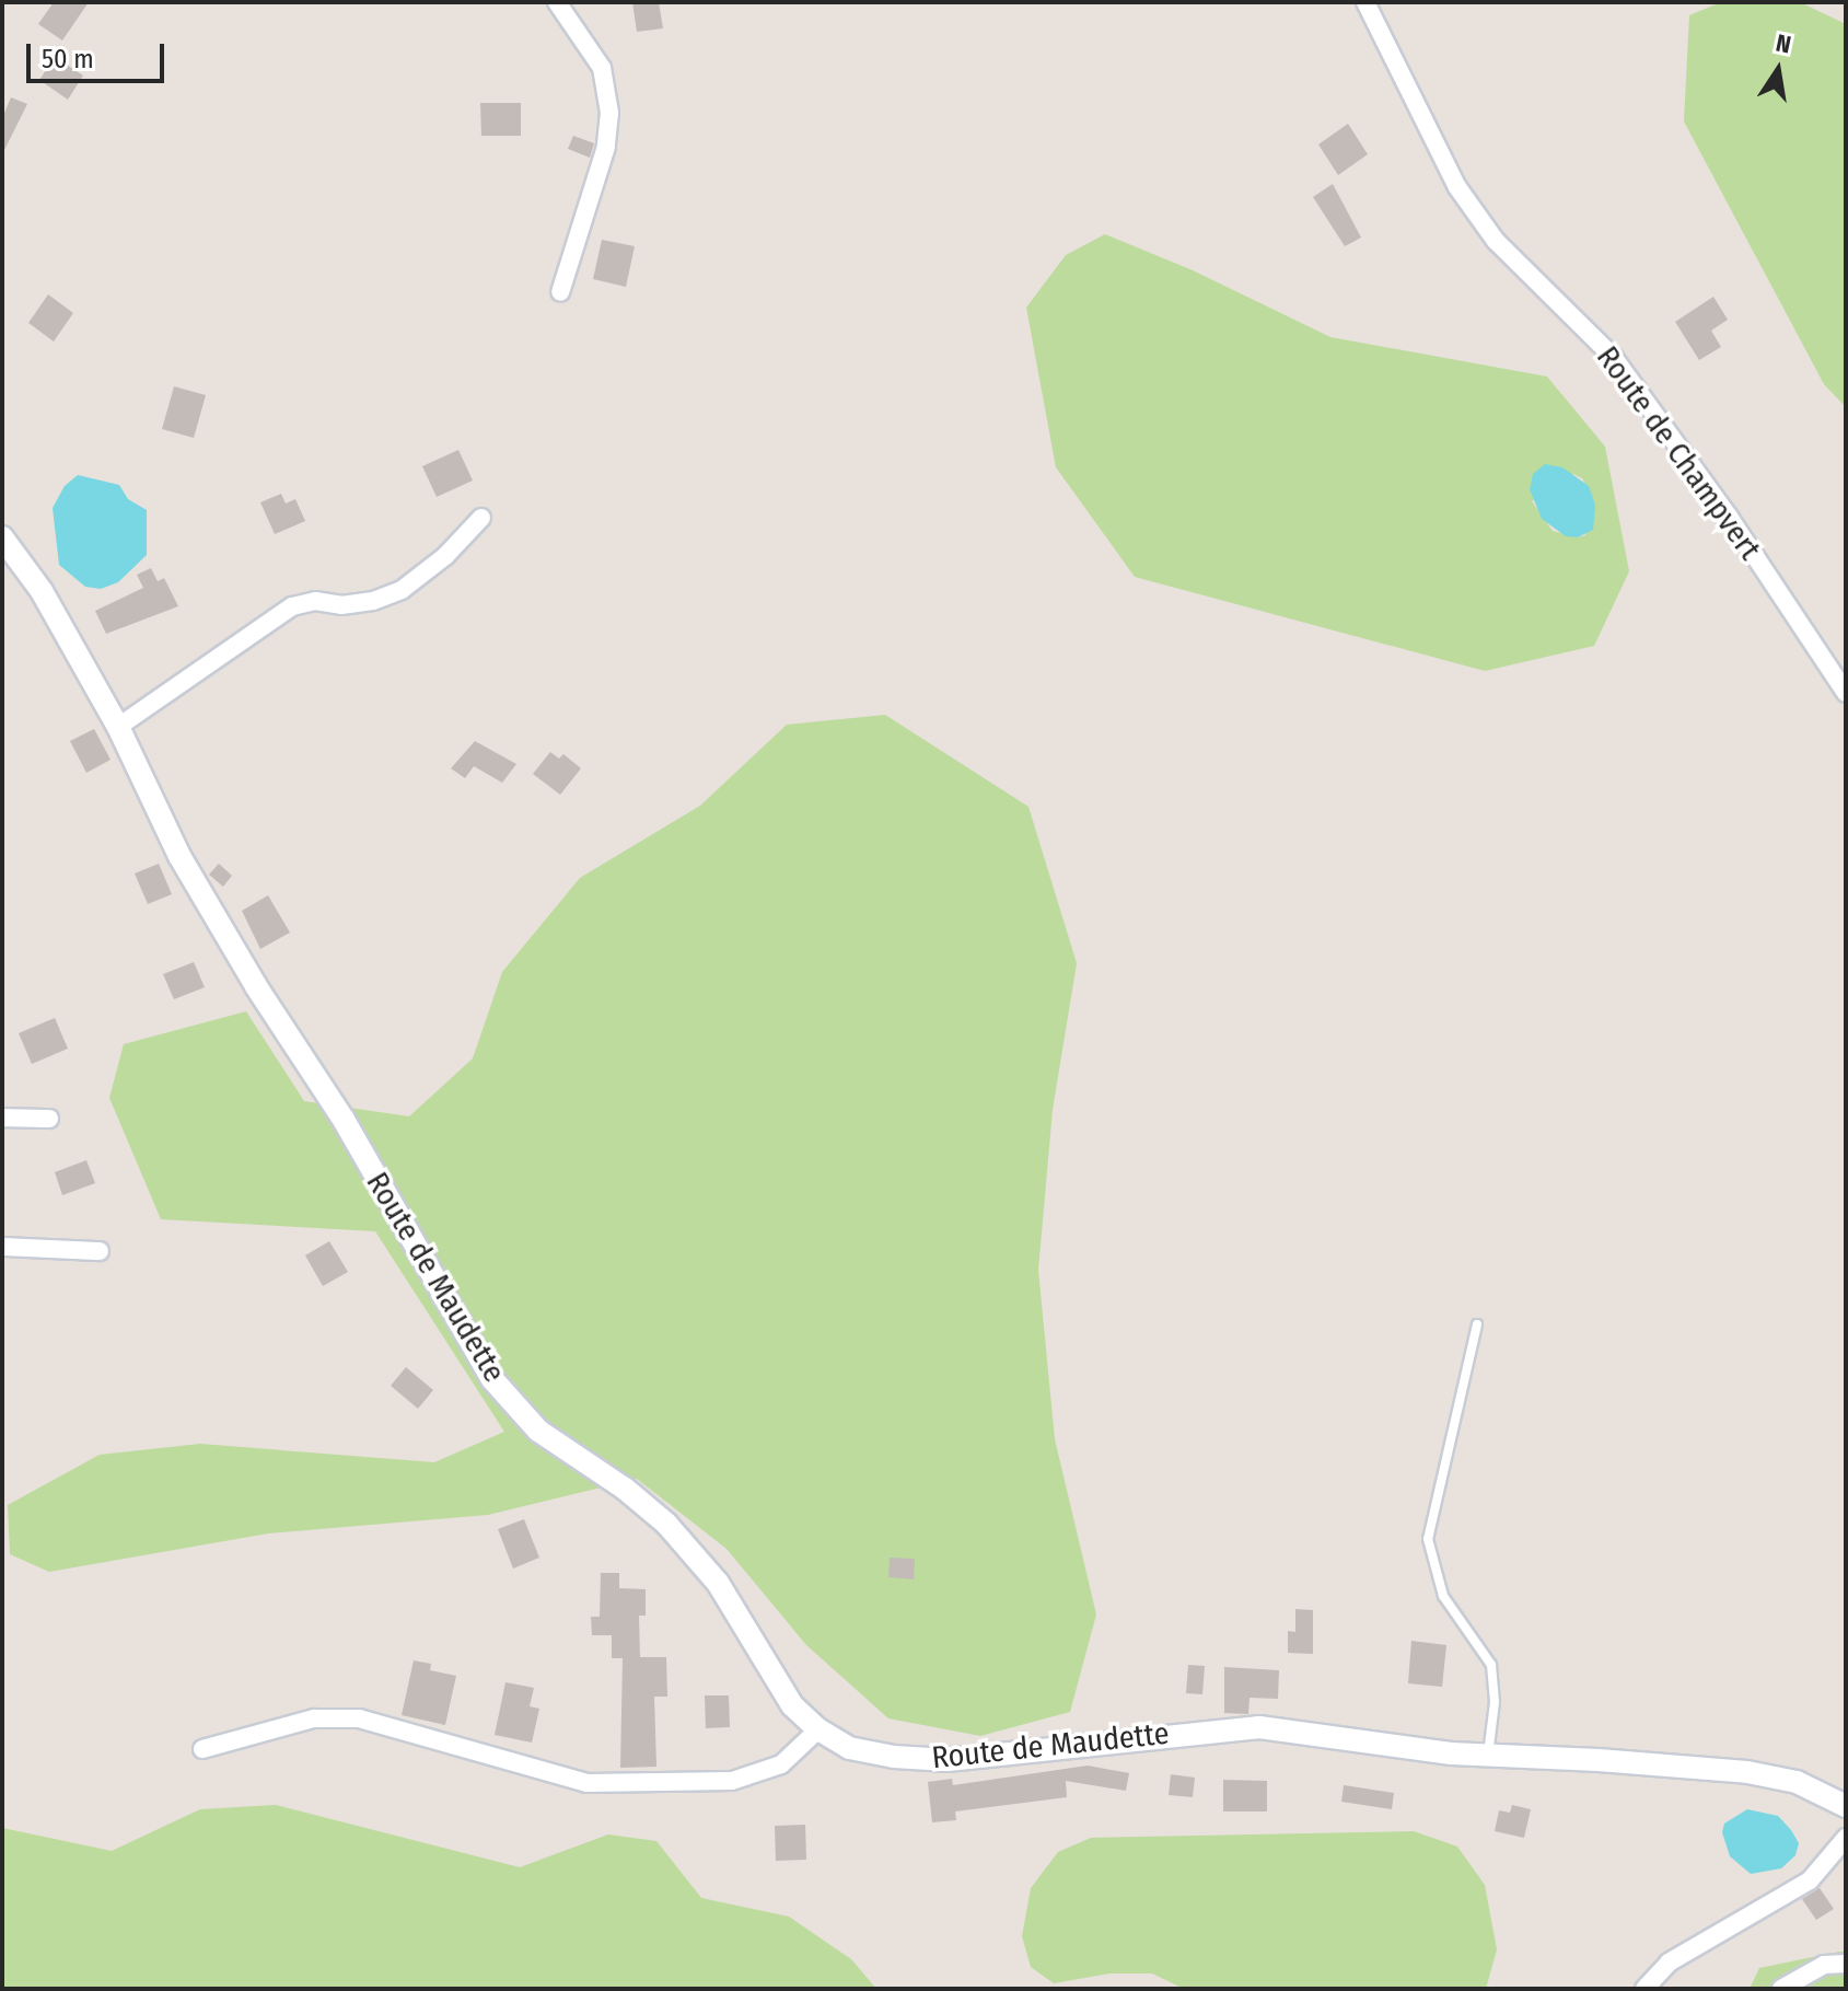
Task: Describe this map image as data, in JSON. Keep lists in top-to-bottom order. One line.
{"streets":{"street":["Route de Champvert","Route de Maudette"]},"scale_bar":"50 m","north":"top"}
